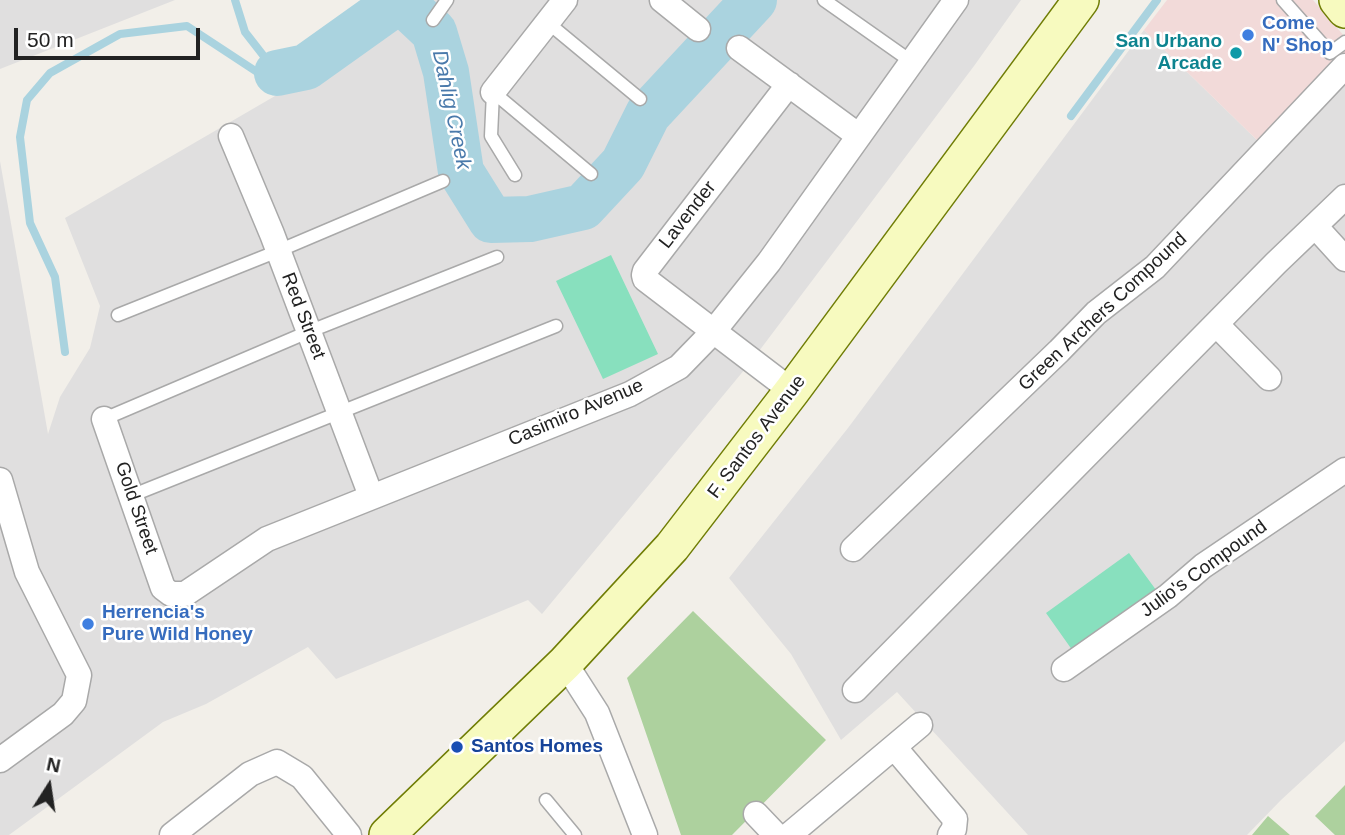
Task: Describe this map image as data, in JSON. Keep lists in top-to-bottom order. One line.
{"streets":{"street":["Lavender","Green Archers Compound","Red Street","Casimiro Avenue","F. Santos Avenue","Gold Street","Julio's Compound"]},"crossings":[["Lavender","Casimiro Avenue"],["Red Street","Casimiro Avenue"],["Casimiro Avenue","Gold Street"]],"water":["Dahlig Creek"],"places":["Come N' Shop","San Urbano Arcade","Herrencia's Pure Wild Honey","Santos Homes"],"scale_bar":"50 m","north":"top"}
